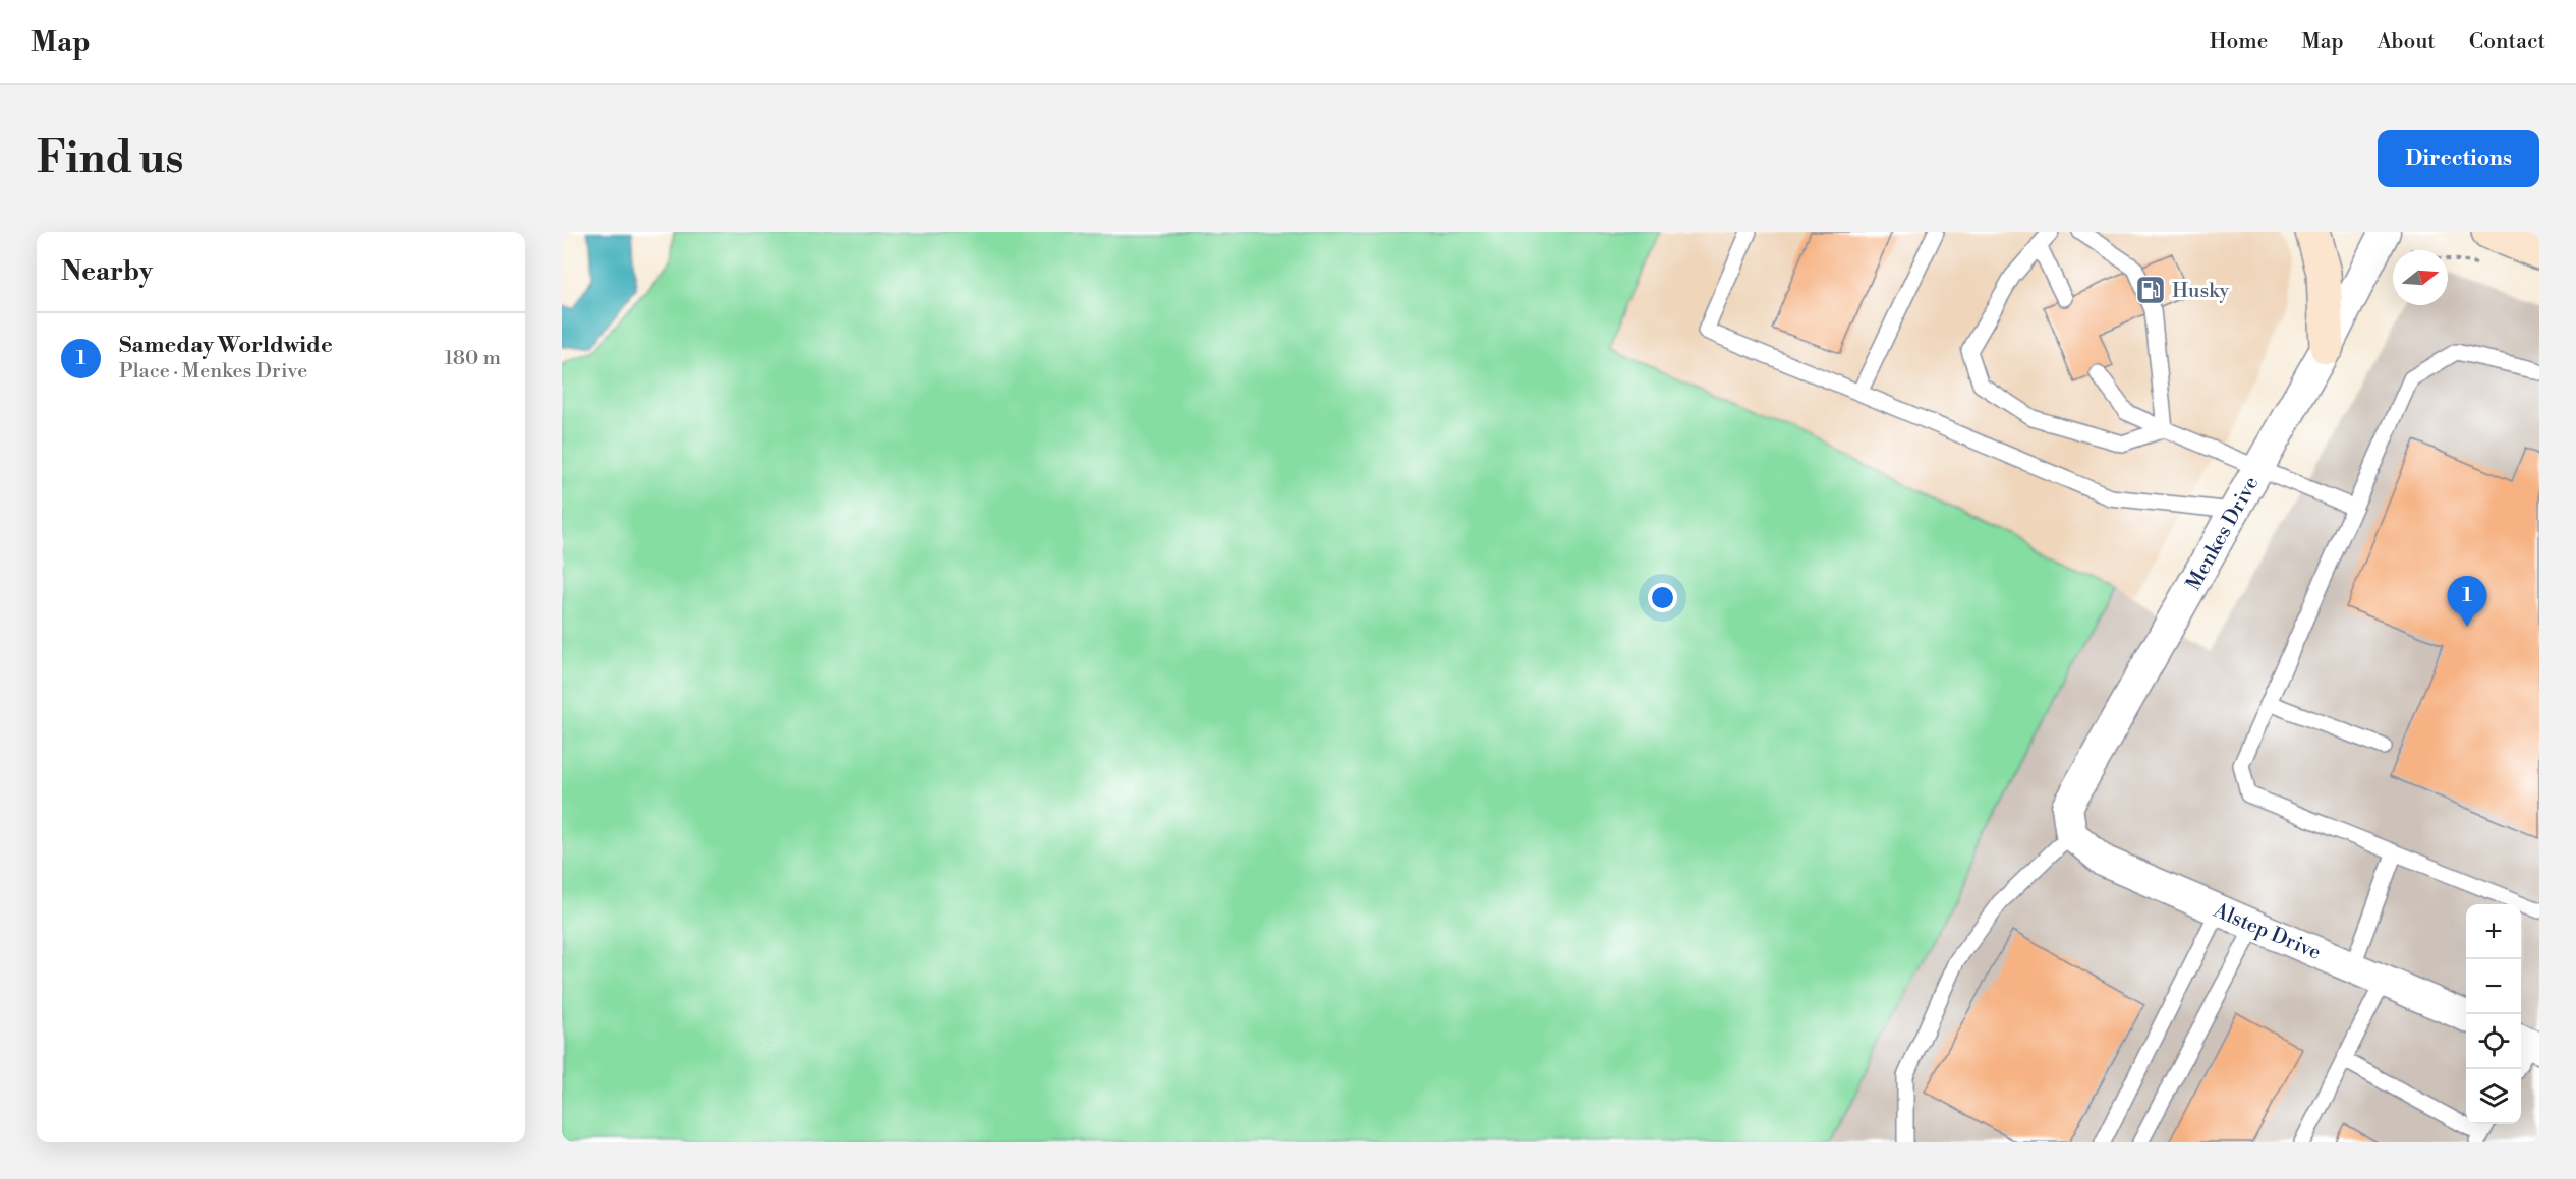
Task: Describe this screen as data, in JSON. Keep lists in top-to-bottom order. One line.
{"streets":{"street":["Menkes Drive","Alstep Drive"]},"crossings":[["Menkes Drive","Alstep Drive"]],"places":{"fuel station":["Husky"]},"north":"right","page":{"header":"Map","nav":["Home","Map","About","Contact"],"buttons":"Directions","title":"Find us","heading":"Nearby","list":[{"mark":"1","name":"Sameday Worldwide","note":"Place · Menkes Drive","value":"180 m"}],"pins":"1","map_buttons":["+","−"]}}
